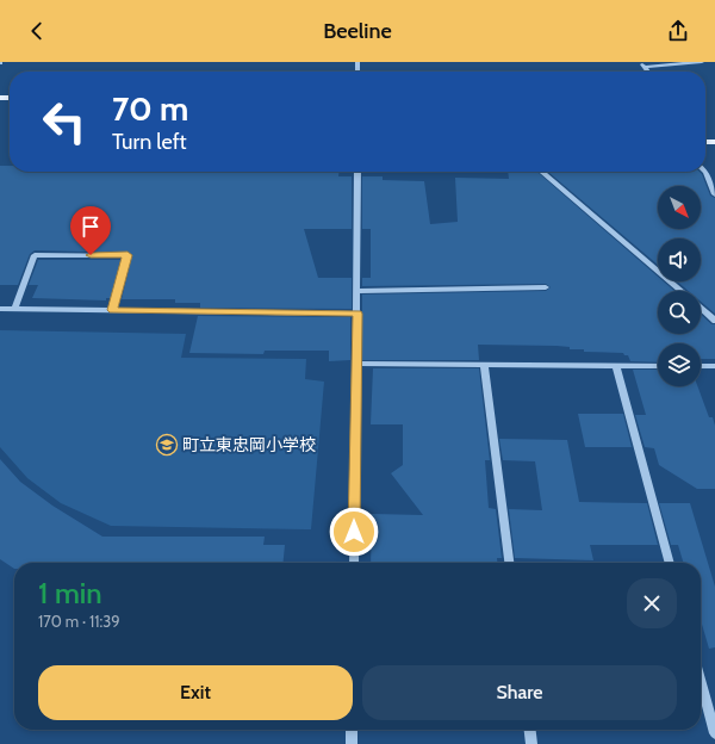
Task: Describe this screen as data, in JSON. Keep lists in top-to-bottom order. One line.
{"places":{"school or university":["町立東忠岡小学校"]},"north":"bottom right","page":{"header":"Beeline","turn":["70 m","Turn left"],"heading":["1 min","170 m · 11:39"],"buttons":["Exit","Share"]}}
